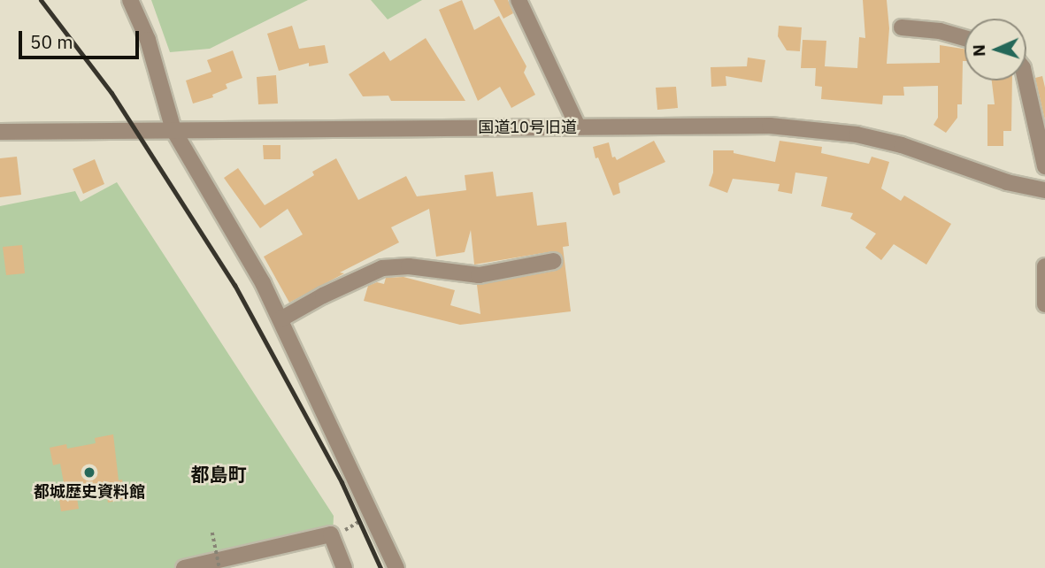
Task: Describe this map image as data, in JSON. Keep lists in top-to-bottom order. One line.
{"streets":{"street":["国道10号旧道"]},"districts":["都島町"],"places":["都城歴史資料館"],"scale_bar":"50 m","north":"left"}
